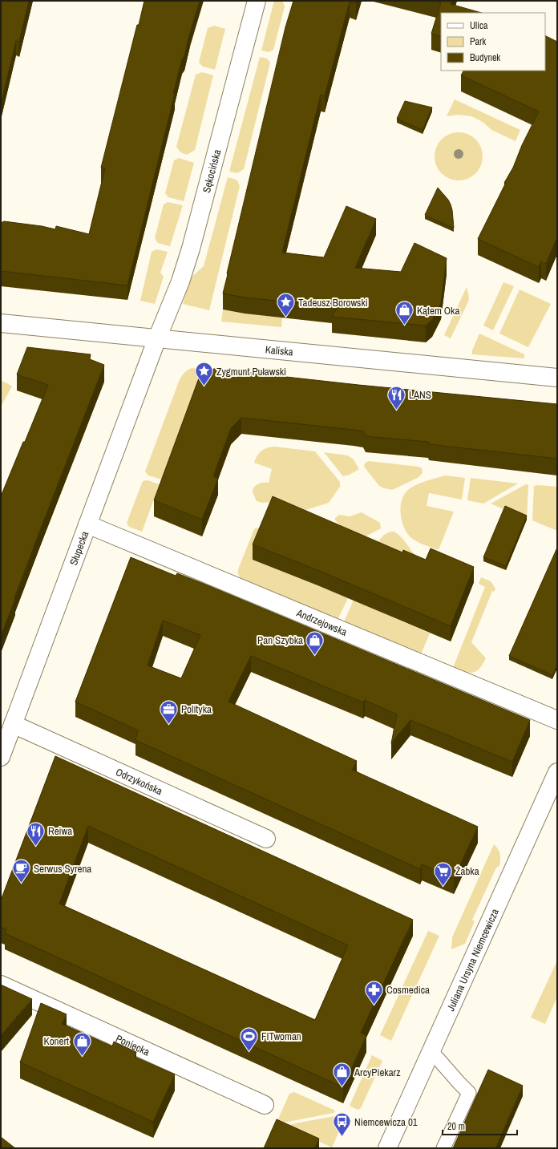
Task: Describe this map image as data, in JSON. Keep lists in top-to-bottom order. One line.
{"streets":{"street":["Sękocińska","Kaliska","Słupecka","Andrzejowska","Odrzykońska","Juliana Ursyna Niemcewicza","Poniecka"]},"crossings":[["Sękocińska","Kaliska"],["Sękocińska","Słupecka"],["Kaliska","Słupecka"],["Słupecka","Andrzejowska"],["Słupecka","Odrzykońska"]],"places":{"place":["Tadeusz Borowski","Zygmunt Puławski"],"shop":["Kątem Oka","Pan Szybka","Konert","ArcyPiekarz"],"restaurant":["LANS","Reiwa"],"office":["Polityka"],"cafe":["Serwus Syrena"],"supermarket":["Żabka"],"pharmacy":["Cosmedica"],"sports":["FITwoman"],"bus stop":["Niemcewicza 01"]},"legend":["Ulica","Park","Budynek"],"scale_bar":"20 m"}
